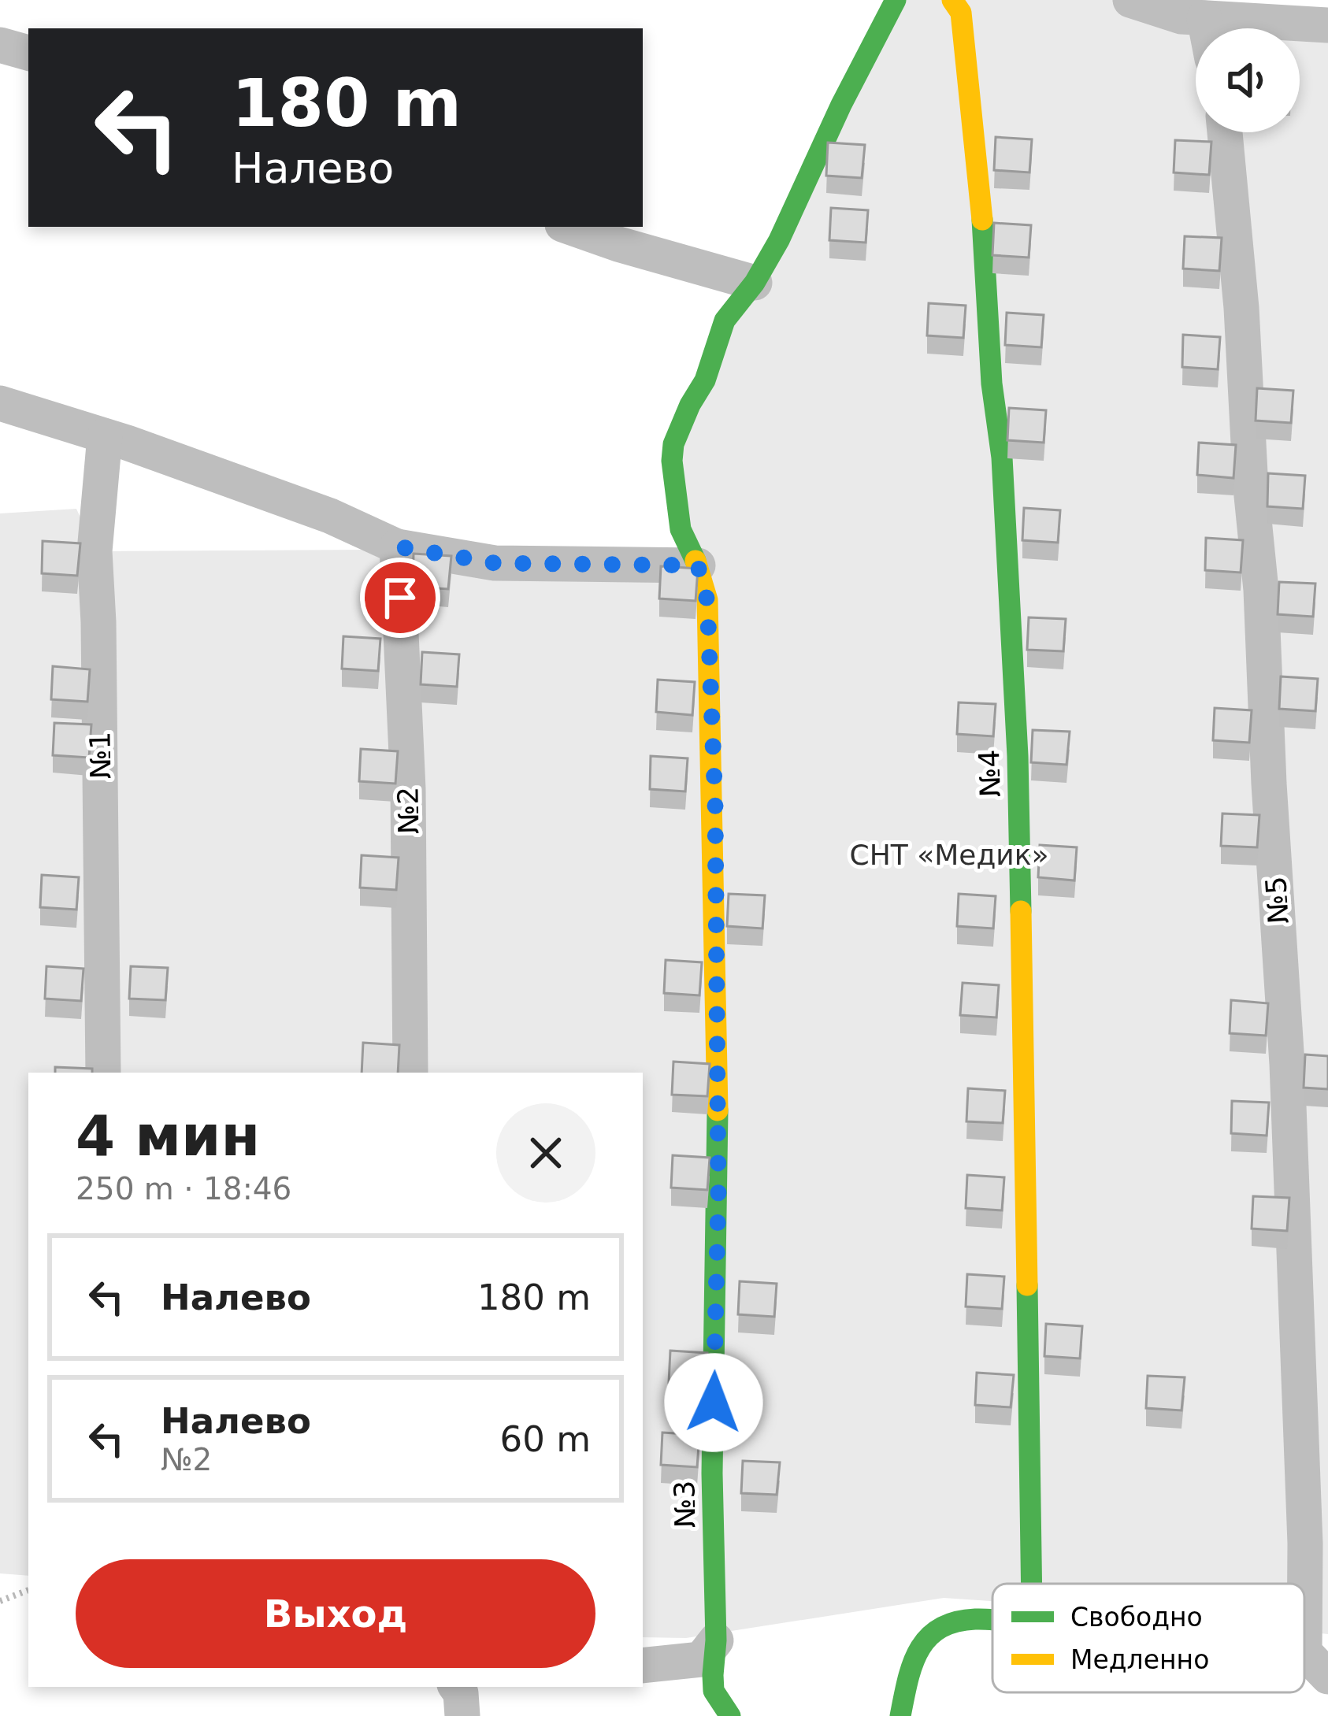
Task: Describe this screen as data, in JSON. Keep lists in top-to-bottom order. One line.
{"streets":{"street":["№1","№4","№2","№5","№3"]},"parks":["СНТ «Медик»"],"legend":["Свободно","Медленно"],"page":{"turn":["180 m","Налево"],"heading":["4 мин","250 m · 18:46"],"list":[{"name":"Налево","value":"180 m"},{"name":"Налево","note":"№2","value":"60 m"}],"buttons":"Выход"}}
